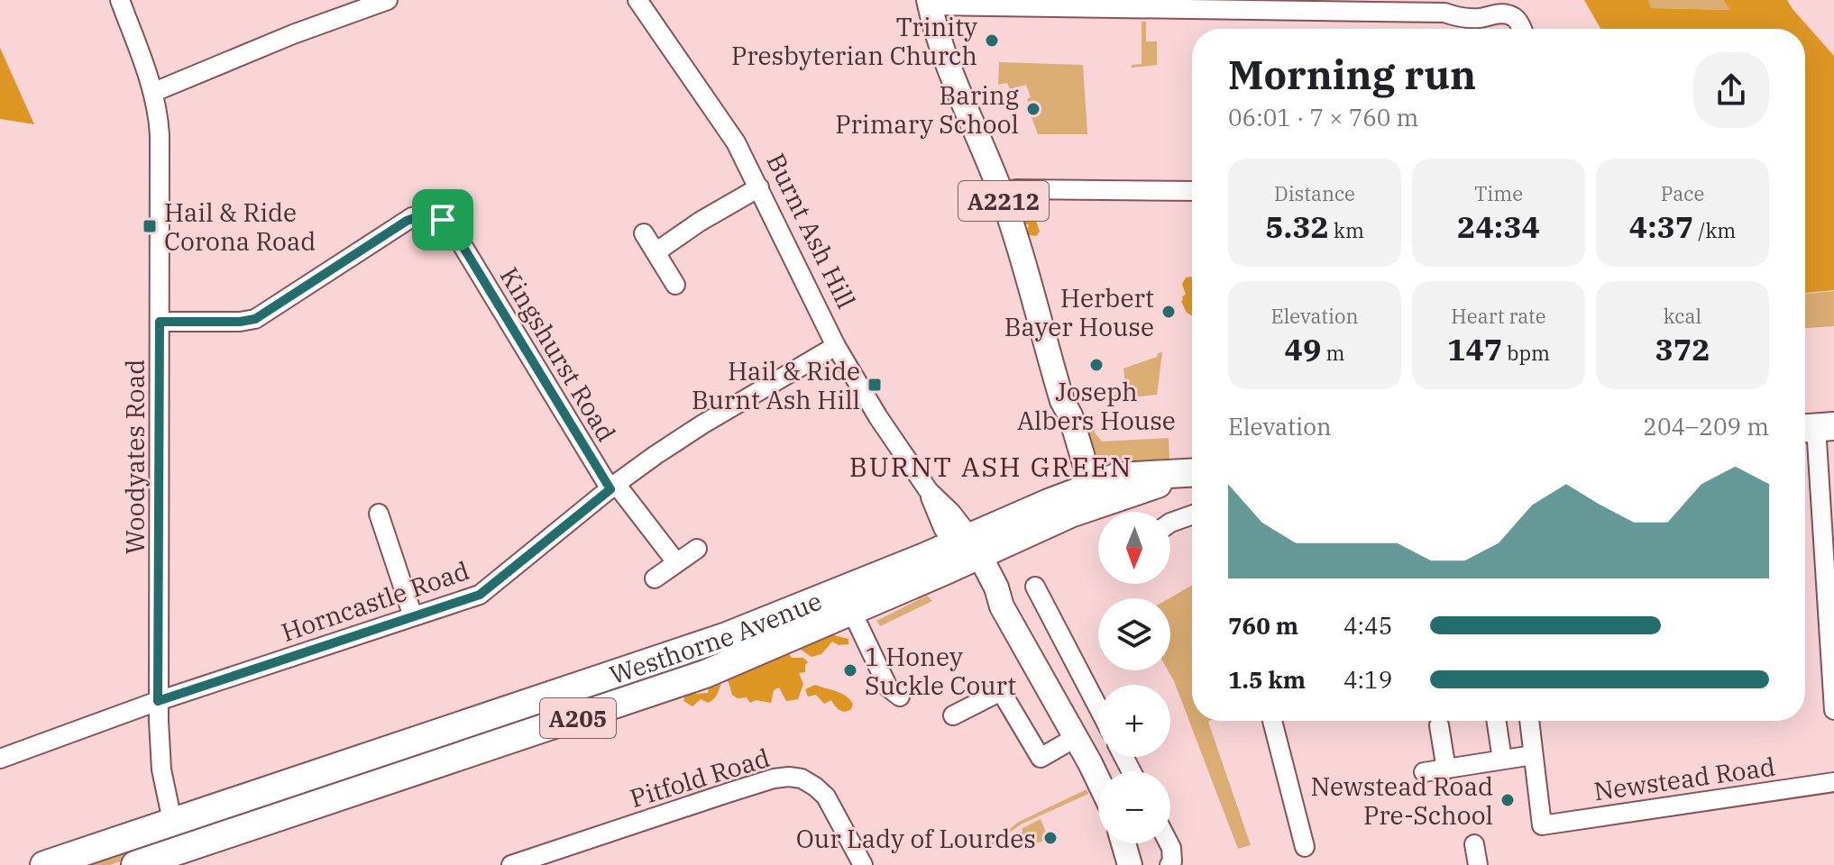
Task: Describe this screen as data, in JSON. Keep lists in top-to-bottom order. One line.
{"streets":{"highway":["Westhorne Avenue","A205"],"main road":["A2212","Burnt Ash Hill"],"street":["Kingshurst Road","Woodyates Road","Horncastle Road","Pitfold Road","Newstead Road"]},"crossings":[["A2212","Westhorne Avenue"],["A2212","A205"],["Burnt Ash Hill","Horncastle Road"],["Burnt Ash Hill","Westhorne Avenue"],["Kingshurst Road","Woodyates Road"],["Kingshurst Road","Horncastle Road"],["Woodyates Road","Horncastle Road"],["Woodyates Road","Westhorne Avenue"],["Westhorne Avenue","A205"]],"districts":["BURNT ASH GREEN"],"places":{"other":["Trinity Presbyterian Church","Baring Primary School","Herbert Bayer House","Joseph Albers House","1 Honey Suckle Court","Newstead Road Pre-School","Our Lady of Lourdes"],"transit":["Hail & Ride Corona Road","Hail & Ride Burnt Ash Hill"]},"north":"bottom","page":{"heading":["Morning run","06:01 · 7 × 760 m"],"stats":[["Distance","5.32 km"],["Time","24:34"],["Pace","4:37 /km"],["Elevation","49 m"],["Heart rate","147 bpm"],["kcal","372"]],"chart":["Elevation","204–209 m"],"map_buttons":["+","−"],"list":[{"name":"760 m","note":"4:45"},{"name":"1.5 km","note":"4:19"}]}}
